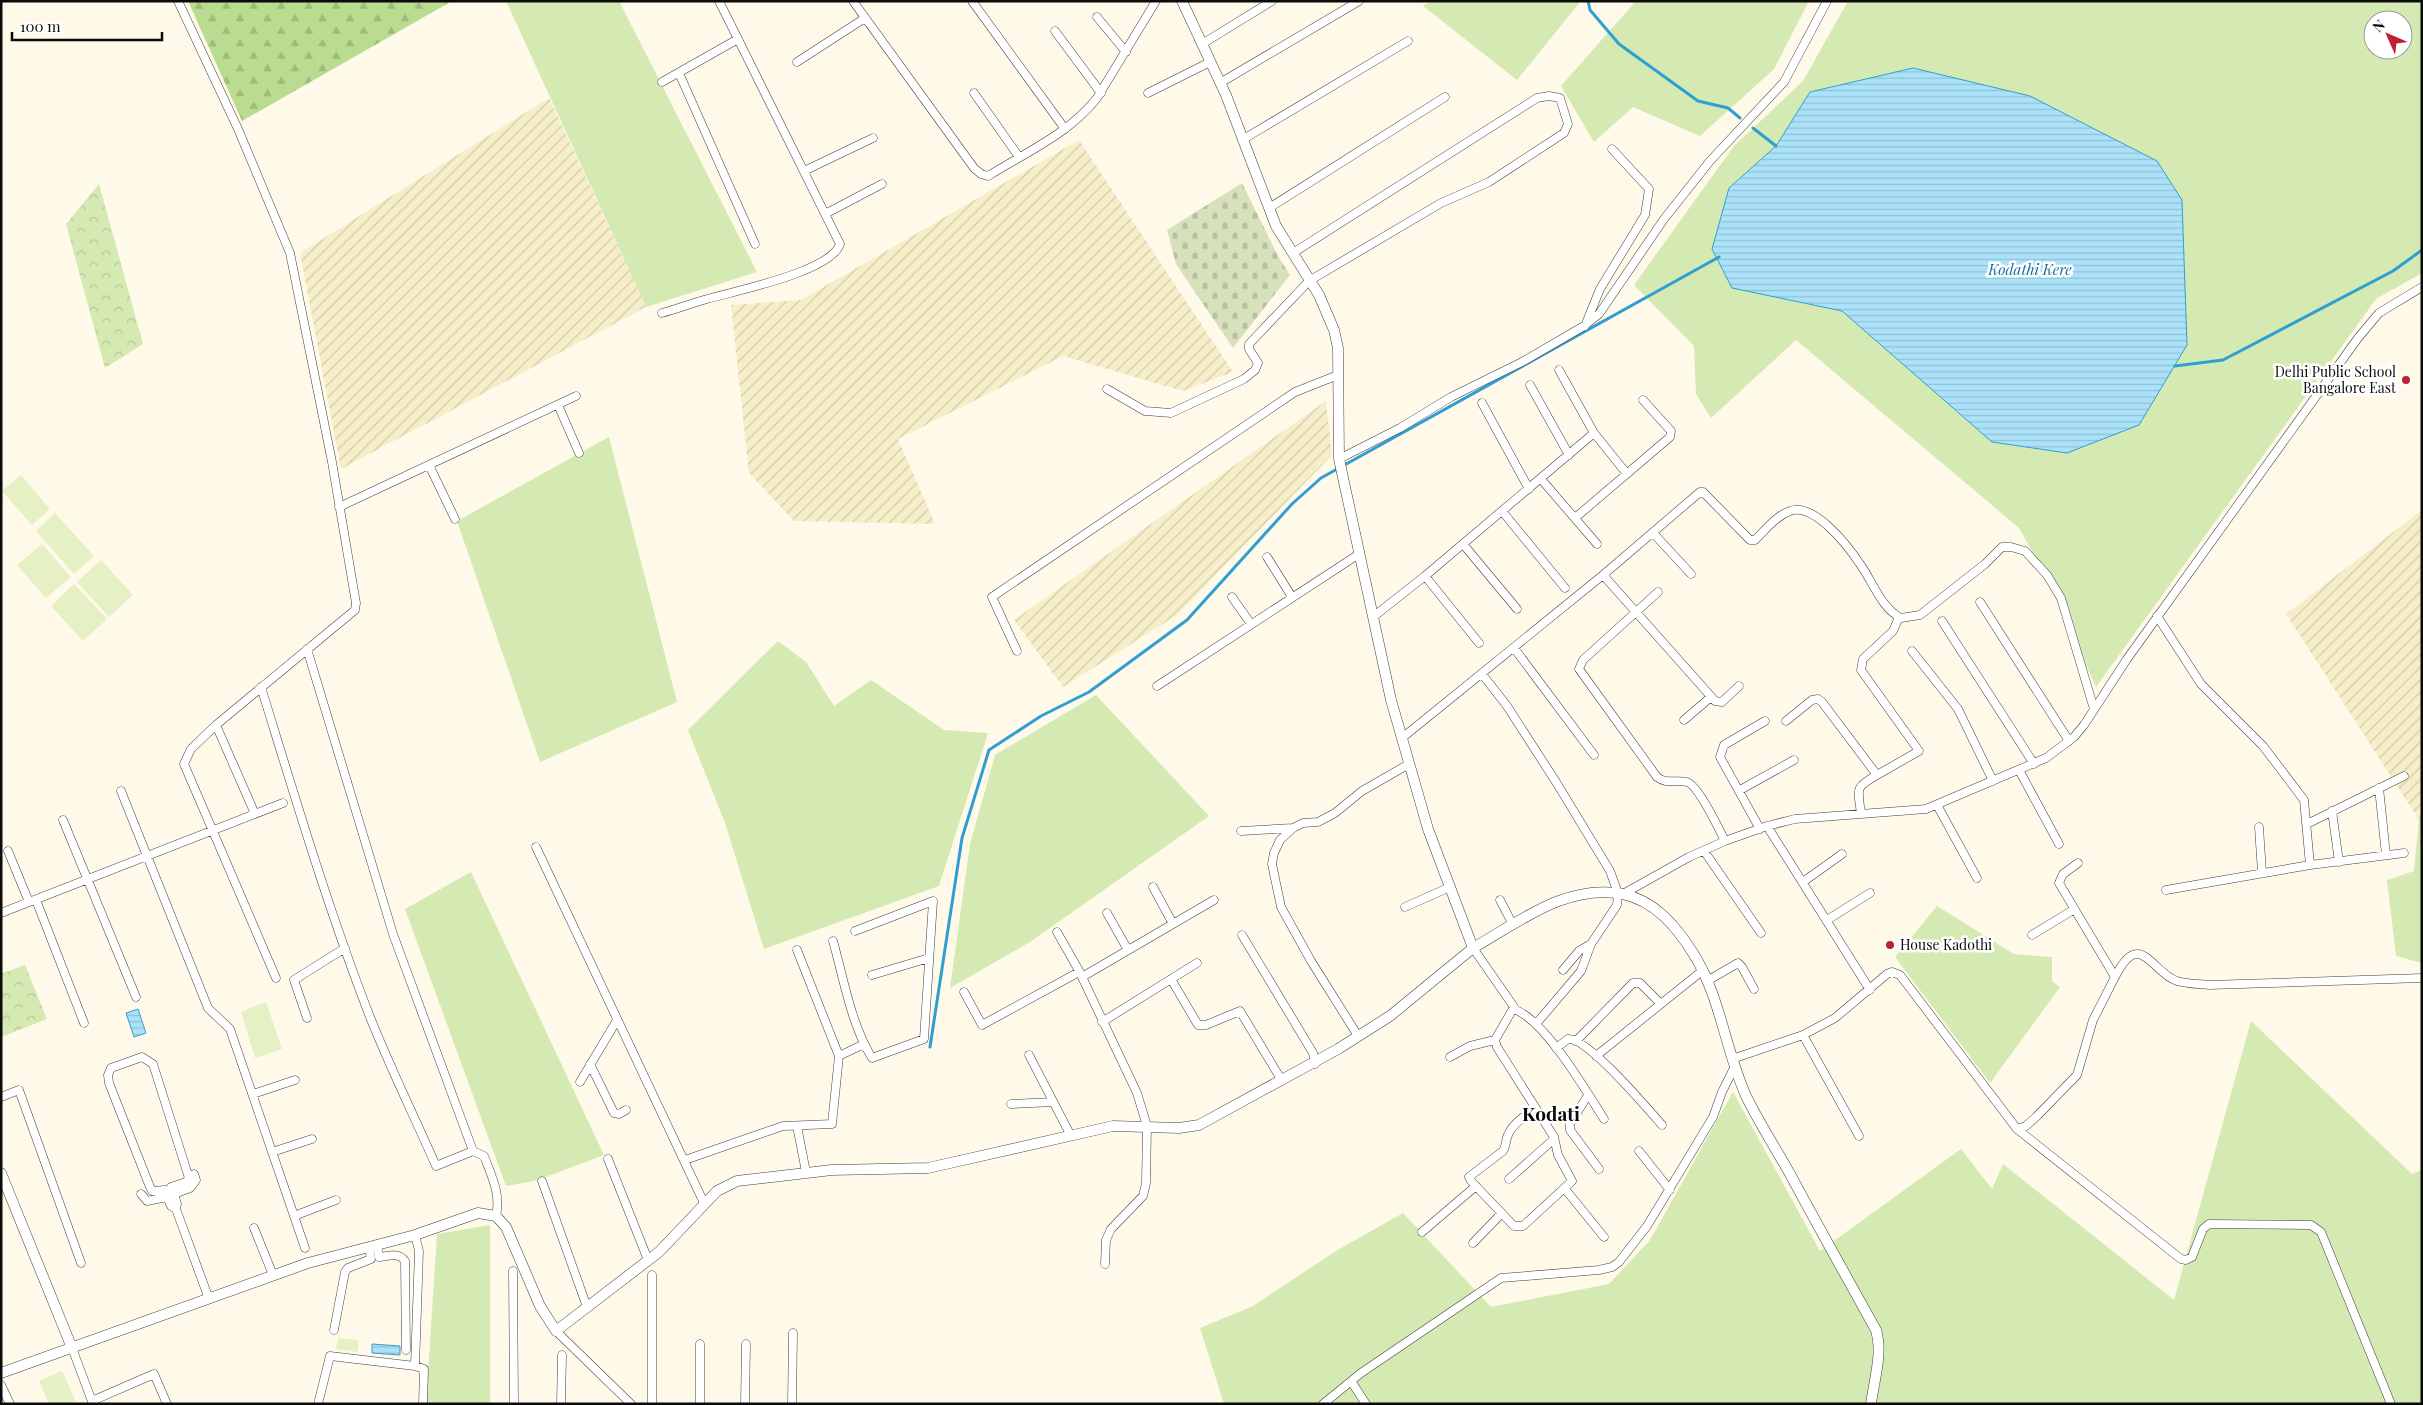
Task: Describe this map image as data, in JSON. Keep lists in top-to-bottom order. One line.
{"districts":["Kodati"],"water":["Kodathi Kere"],"places":["Delhi Public School Bangalore East","House Kadothi"],"scale_bar":"100 m","north":"top left"}
